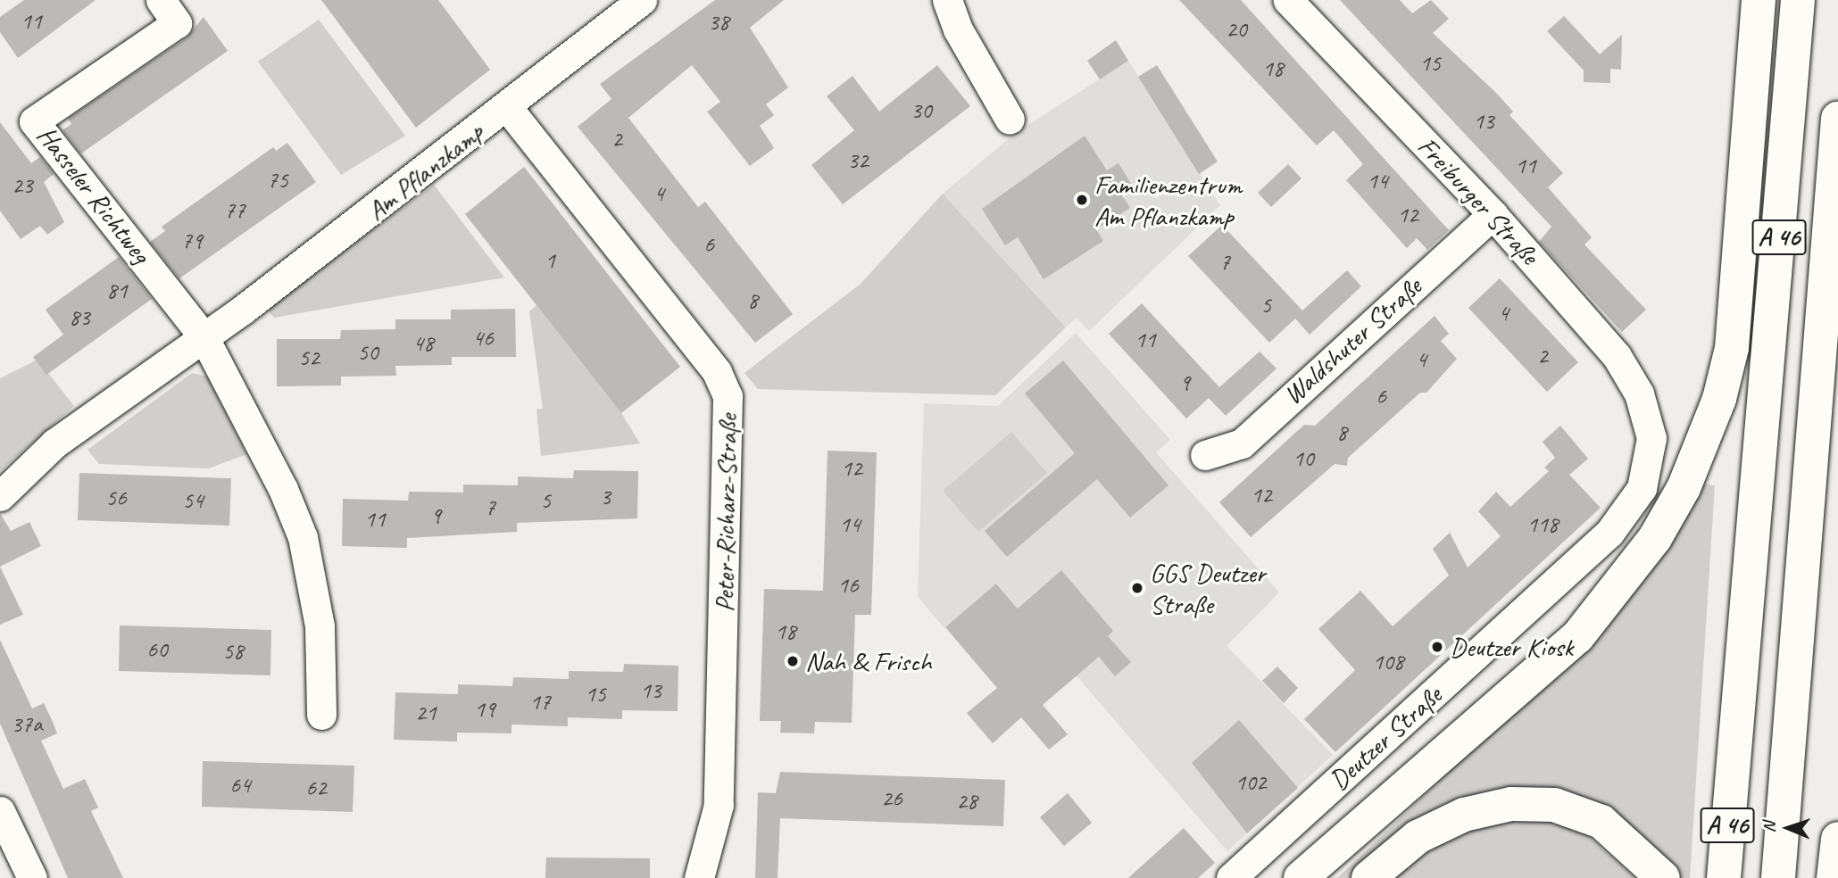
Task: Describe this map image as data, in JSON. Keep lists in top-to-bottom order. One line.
{"streets":{"highway":["A 46"],"street":["Am Pflanzkamp","Hasseler Richtweg","Freiburger Straße","Waldshuter Straße","Peter-Richarz-Straße","Deutzer Straße"]},"crossings":[["Am Pflanzkamp","Hasseler Richtweg"],["Am Pflanzkamp","Peter-Richarz-Straße"],["Freiburger Straße","Waldshuter Straße"],["Freiburger Straße","Deutzer Straße"]],"places":["Familienzentrum Am Pflanzkamp","GGS Deutzer Straße","Deutzer Kiosk","Nah & Frisch"],"house_numbers":["11","38","20","15","18","30","13","2","32","11","75","14","23","4","77","12","79","6","1","7","81","8","5","4","83","46","11","48","50","2","52","4","9","6","8","10","12","12","3","56","54","5","7","9","11","14","118","16","18","60","58","108","13","15","17","19","21","37a","102","64","62","26","28"],"north":"left"}
